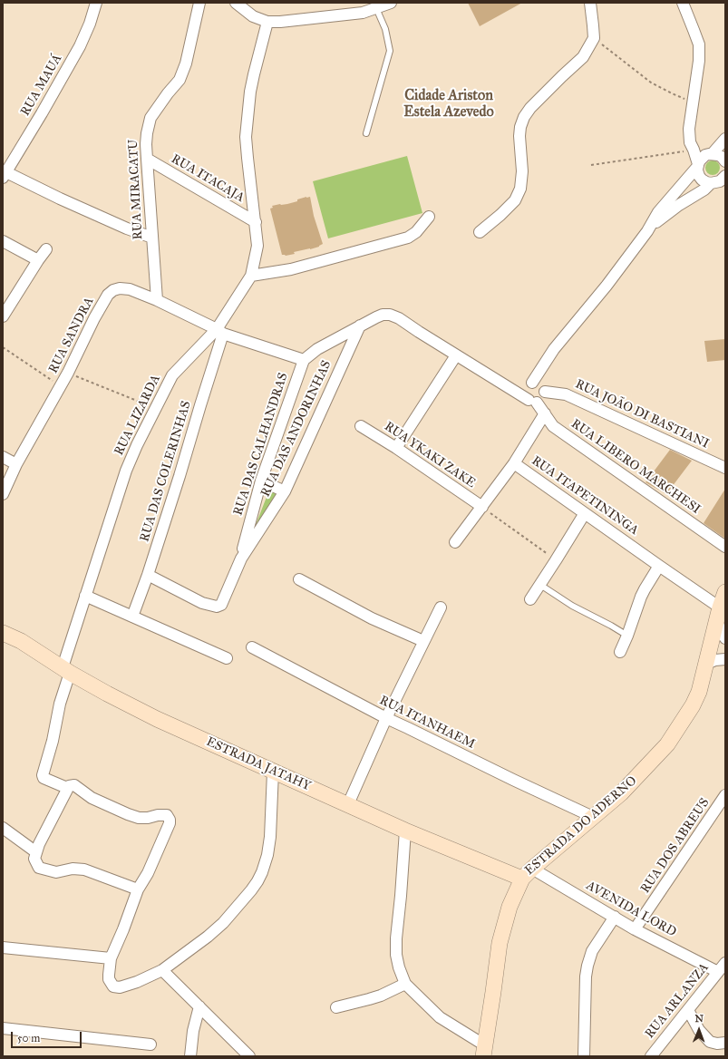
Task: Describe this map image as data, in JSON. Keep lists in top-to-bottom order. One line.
{"streets":{"street":["RUA MAUÁ","RUA ITACAJA","RUA MIRACATU","RUA SANDRA","RUA JOÃO DI BASTIANI","RUA LIZARDA","RUA DAS ANDORINHAS","RUA DAS CALHANDRAS","RUA YKAKI ZAKE","RUA LIBERO MARCHESI","RUA DAS COLERINHAS","RUA ITAPETININGA","RUA ITANHAEM","ESTRADA JATAHY","ESTRADA DO ADERNO","RUA DOS ABREUS","AVENIDA LORD","RUA ARLANZA"]},"crossings":[["RUA ITACAJA","RUA MIRACATU"],["RUA ITACAJA","RUA LIZARDA"],["RUA MIRACATU","RUA SANDRA"],["RUA SANDRA","RUA LIZARDA"],["RUA SANDRA","RUA DAS COLERINHAS"],["RUA JOÃO DI BASTIANI","RUA LIBERO MARCHESI"],["RUA LIZARDA","RUA DAS COLERINHAS"],["RUA LIZARDA","ESTRADA JATAHY"],["RUA DAS ANDORINHAS","RUA DAS CALHANDRAS"],["RUA DAS ANDORINHAS","RUA LIBERO MARCHESI"],["RUA DAS ANDORINHAS","RUA DAS COLERINHAS"],["RUA DAS CALHANDRAS","RUA LIBERO MARCHESI"],["RUA YKAKI ZAKE","RUA ITAPETININGA"],["RUA ITAPETININGA","ESTRADA DO ADERNO"],["RUA ITANHAEM","ESTRADA DO ADERNO"],["ESTRADA JATAHY","ESTRADA DO ADERNO"],["ESTRADA JATAHY","AVENIDA LORD"],["ESTRADA DO ADERNO","AVENIDA LORD"],["RUA DOS ABREUS","AVENIDA LORD"],["AVENIDA LORD","RUA ARLANZA"]],"districts":["Cidade Ariston Estela Azevedo"],"scale_bar":"50 m","north":"top"}
